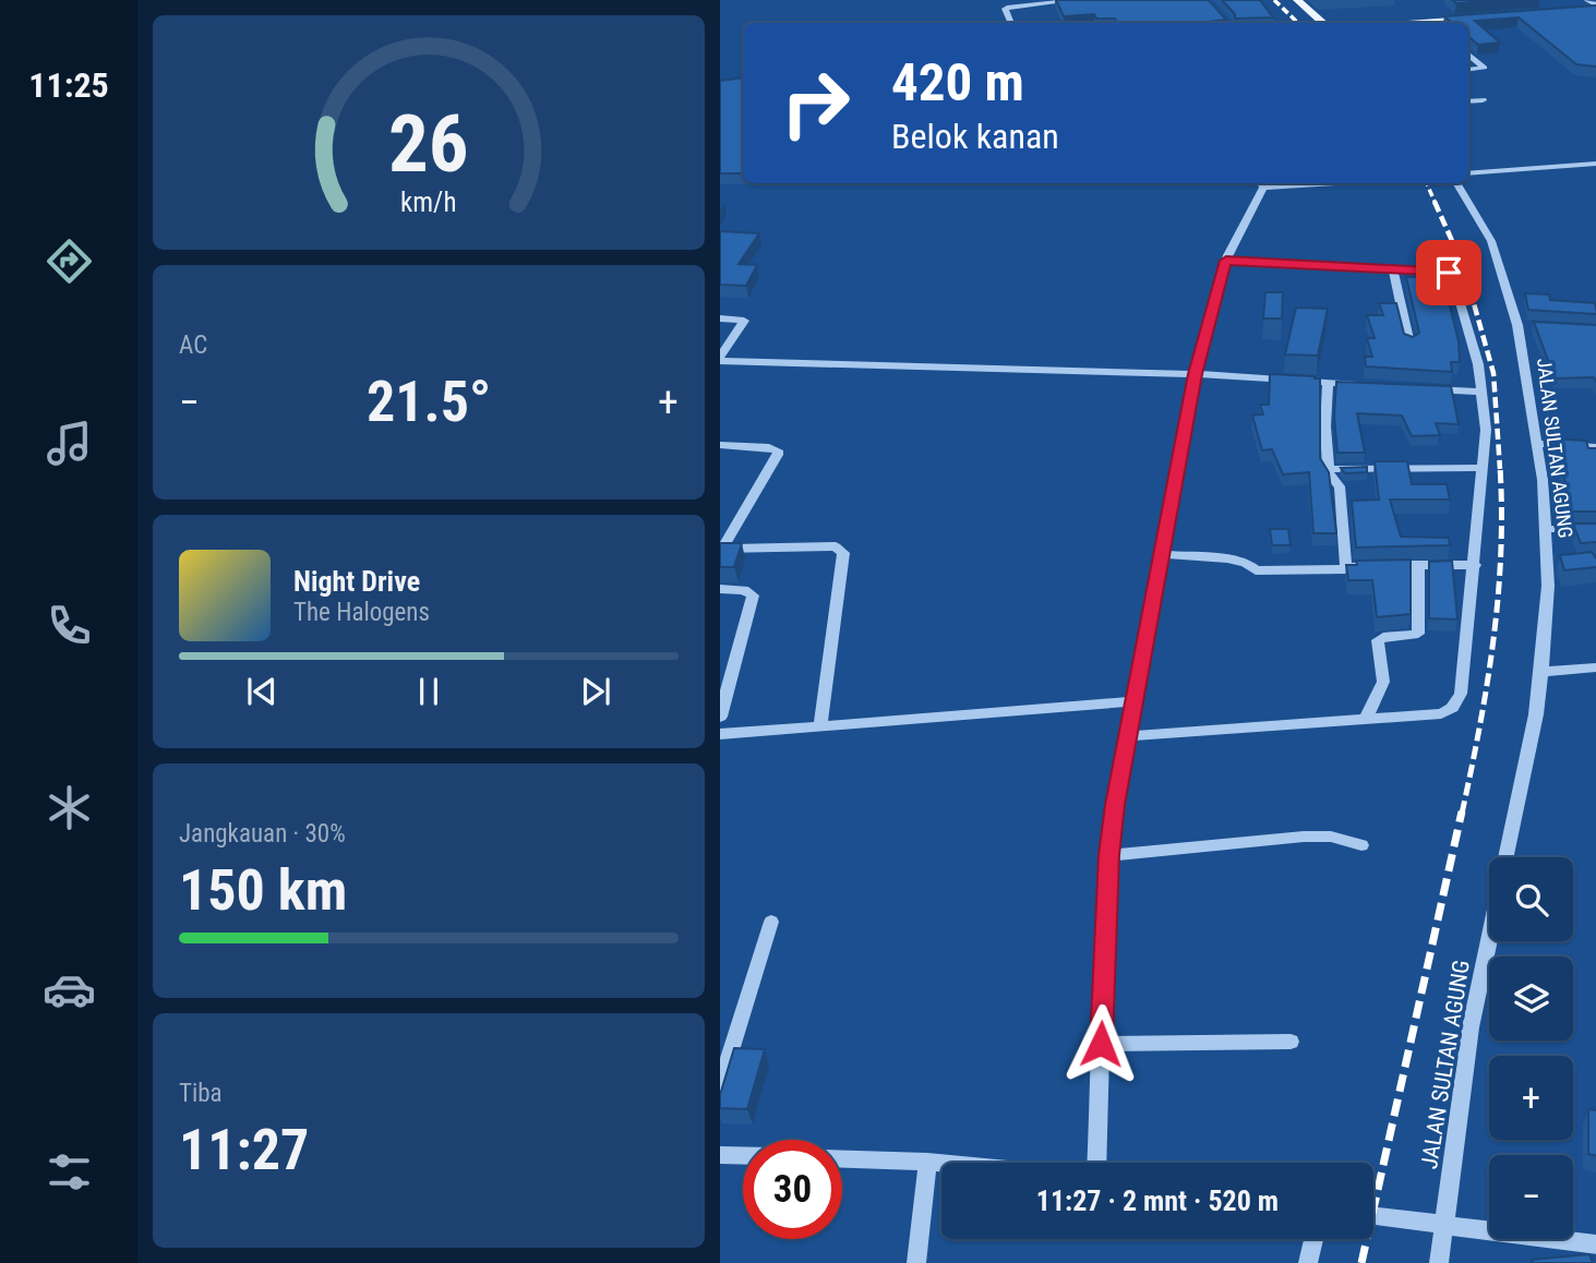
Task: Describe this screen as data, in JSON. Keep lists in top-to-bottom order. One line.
{"streets":{"street":["JALAN SULTAN AGUNG"]},"page":{"tabs":"11:25","turn":["420 m","Belok kanan"],"tile":["AC",["Jangkauan · 30%","150 km"],["Tiba","11:27"]],"heat":["−","21.5°","+"],"song":["Night Drive","The Halogens"],"map_buttons":["+","−"],"limit":"30","trip":"11:27 · 2 mnt · 520 m","gauge":["26","km/h"]}}
